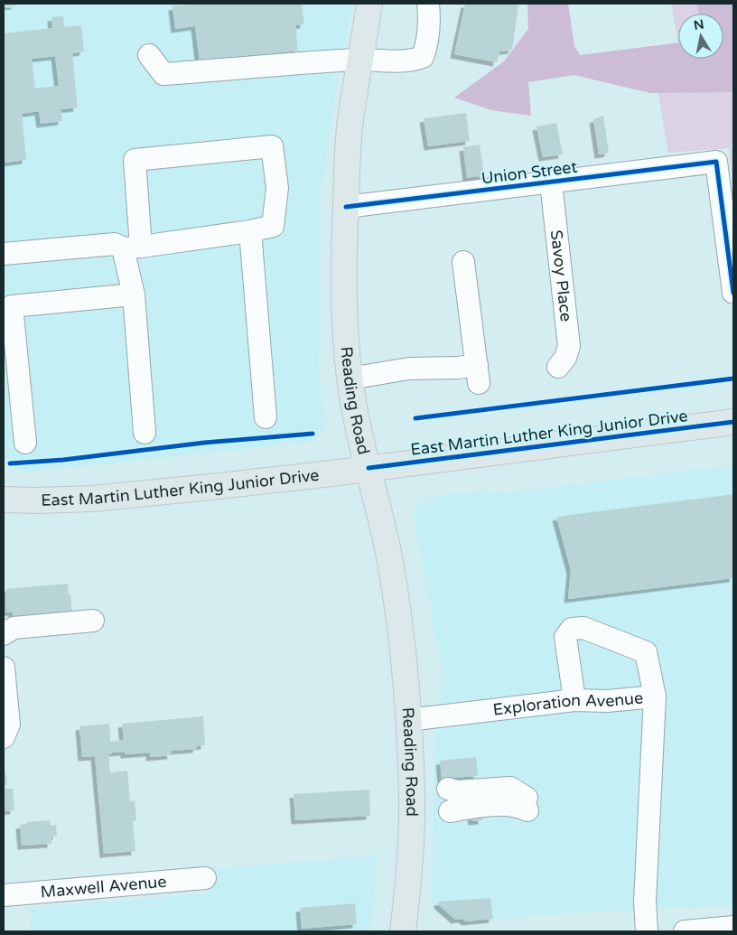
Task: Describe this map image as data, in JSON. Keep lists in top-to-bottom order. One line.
{"streets":{"main road":["Reading Road","East Martin Luther King Junior Drive"],"street":["Union Street","Savoy Place","Exploration Avenue","Maxwell Avenue"]},"crossings":[["Union Street","Savoy Place"],["Union Street","Reading Road"],["Reading Road","East Martin Luther King Junior Drive"],["Reading Road","Exploration Avenue"]],"north":"top"}
